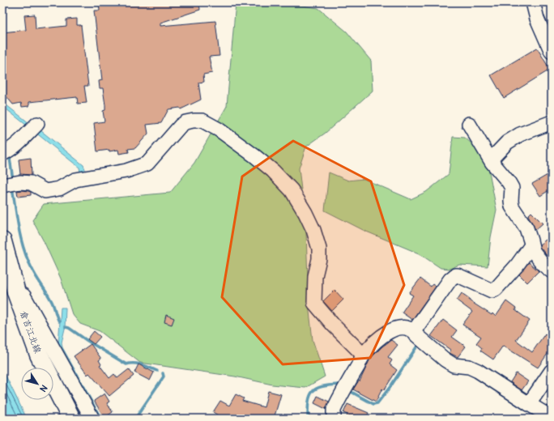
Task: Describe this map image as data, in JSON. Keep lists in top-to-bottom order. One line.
{"streets":{"main road":["倉吉江北線"]},"north":"bottom right"}
